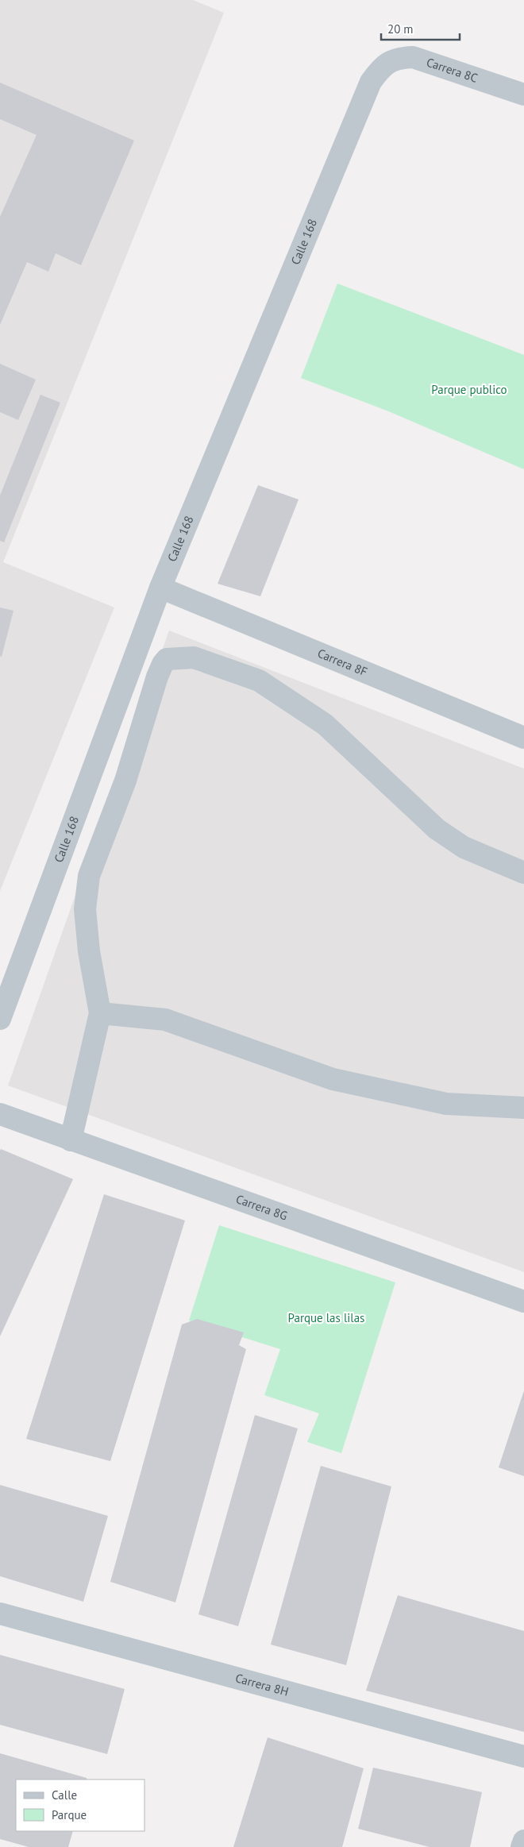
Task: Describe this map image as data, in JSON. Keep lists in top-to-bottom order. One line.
{"streets":{"street":["Carrera 8C","Calle 168","Carrera 8F","Carrera 8G","Carrera 8H"]},"crossings":[["Carrera 8C","Calle 168"],["Calle 168","Carrera 8F"]],"parks":["Parque publico","Parque las lilas"],"legend":["Calle","Parque"],"scale_bar":"20 m"}
